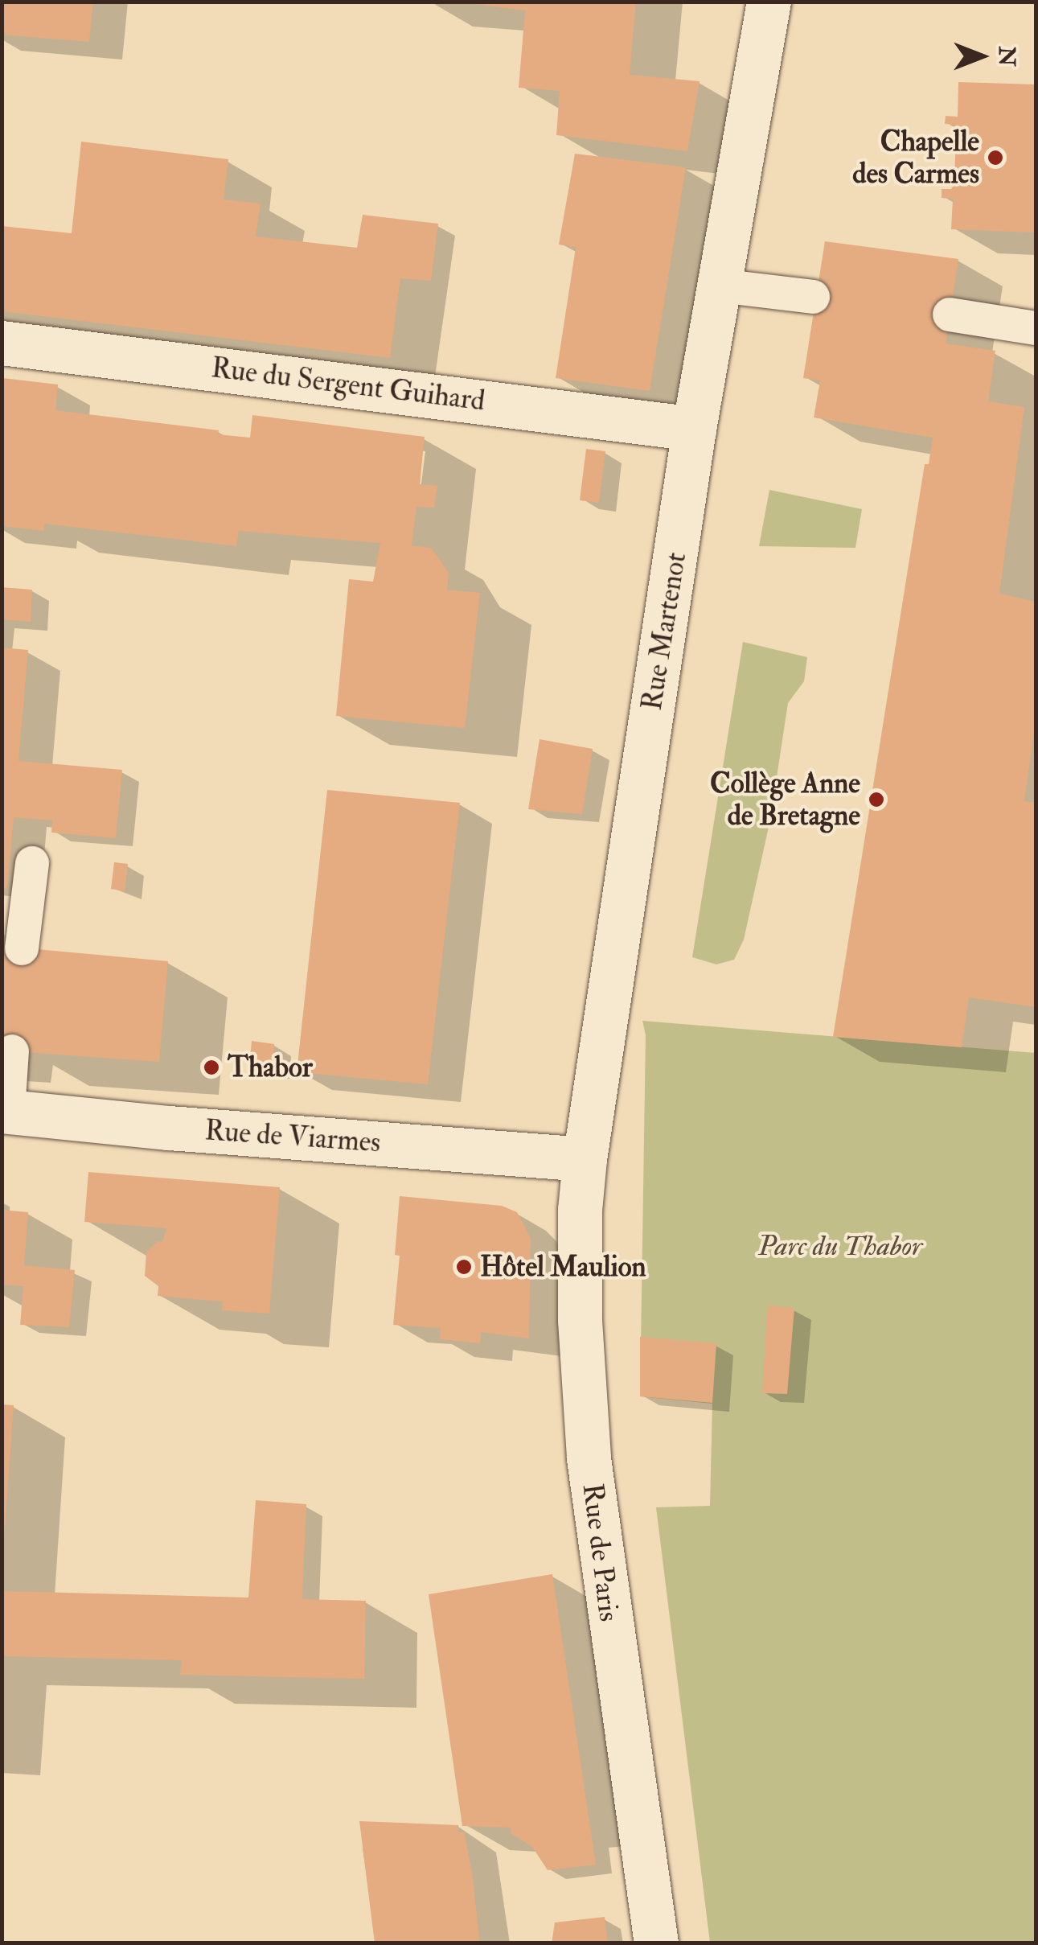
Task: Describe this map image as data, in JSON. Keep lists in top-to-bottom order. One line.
{"streets":{"street":["Rue du Sergent Guihard","Rue Martenot","Rue de Viarmes","Rue de Paris"]},"crossings":[["Rue du Sergent Guihard","Rue Martenot"],["Rue Martenot","Rue de Viarmes"],["Rue Martenot","Rue de Paris"],["Rue de Viarmes","Rue de Paris"]],"parks":["Parc du Thabor"],"places":["Chapelle des Carmes","Collège Anne de Bretagne","Thabor","Hôtel Maulion"],"north":"right"}
